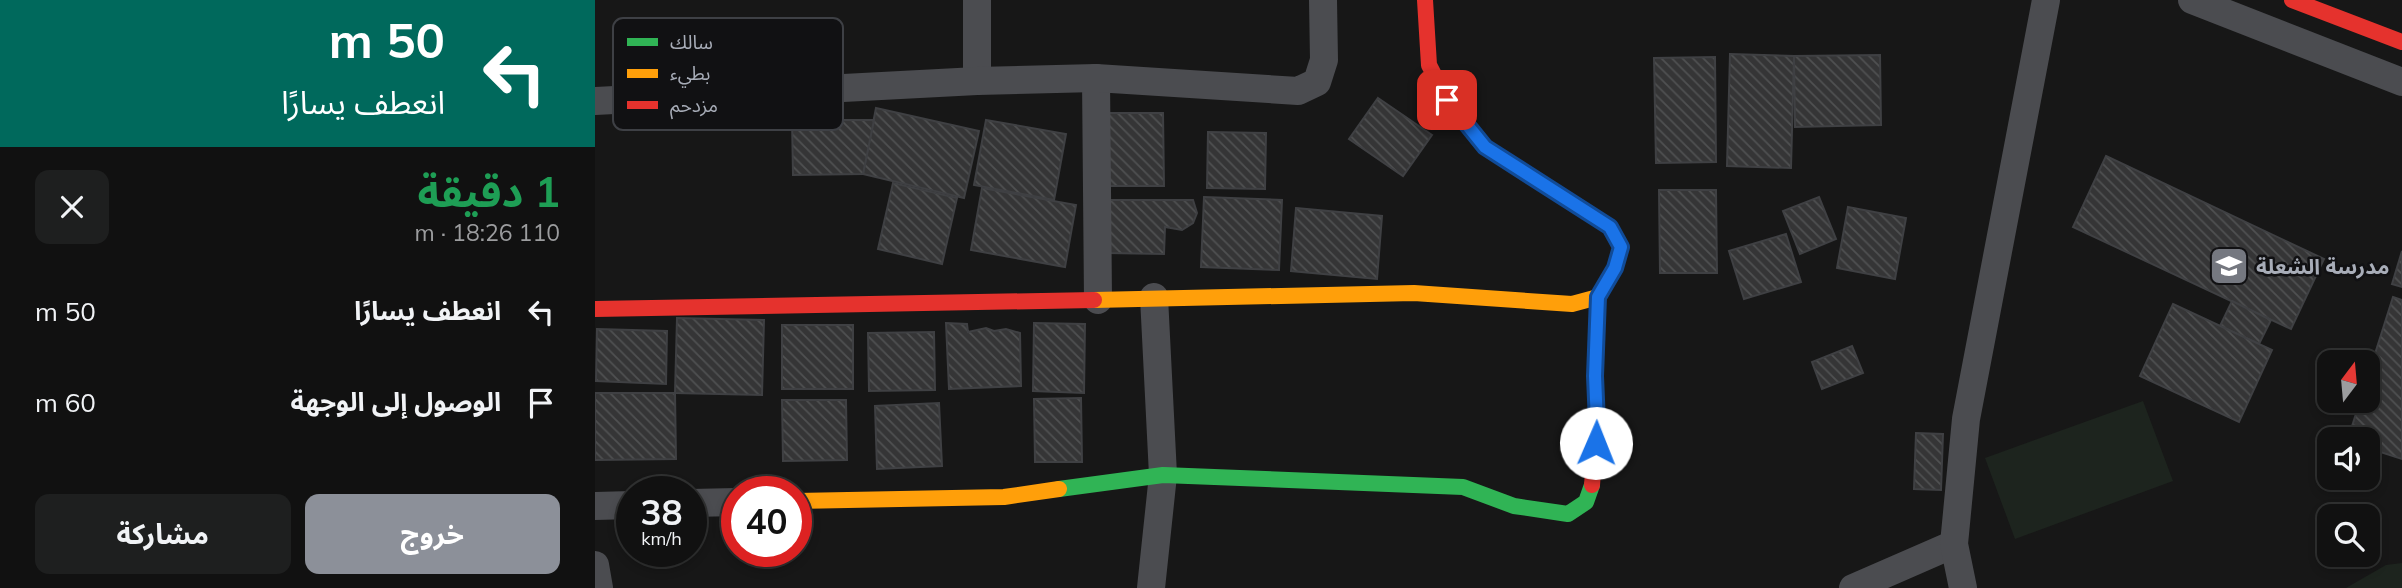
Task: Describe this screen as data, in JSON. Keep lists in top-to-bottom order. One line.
{"places":{"school or university":["مدرسة الشعلة"]},"legend":["سالك","بطيء","مزدحم"],"north":"top","page":{"turn":["50 m","انعطف يسارًا"],"heading":["1 دقيقة","110 m · 18:26"],"list":[{"name":"انعطف يسارًا","value":"50 m"},{"name":"الوصول إلى الوجهة","value":"60 m"}],"speed":"38 km/h","limit":"40","buttons":["خروج","مشاركة"]}}
